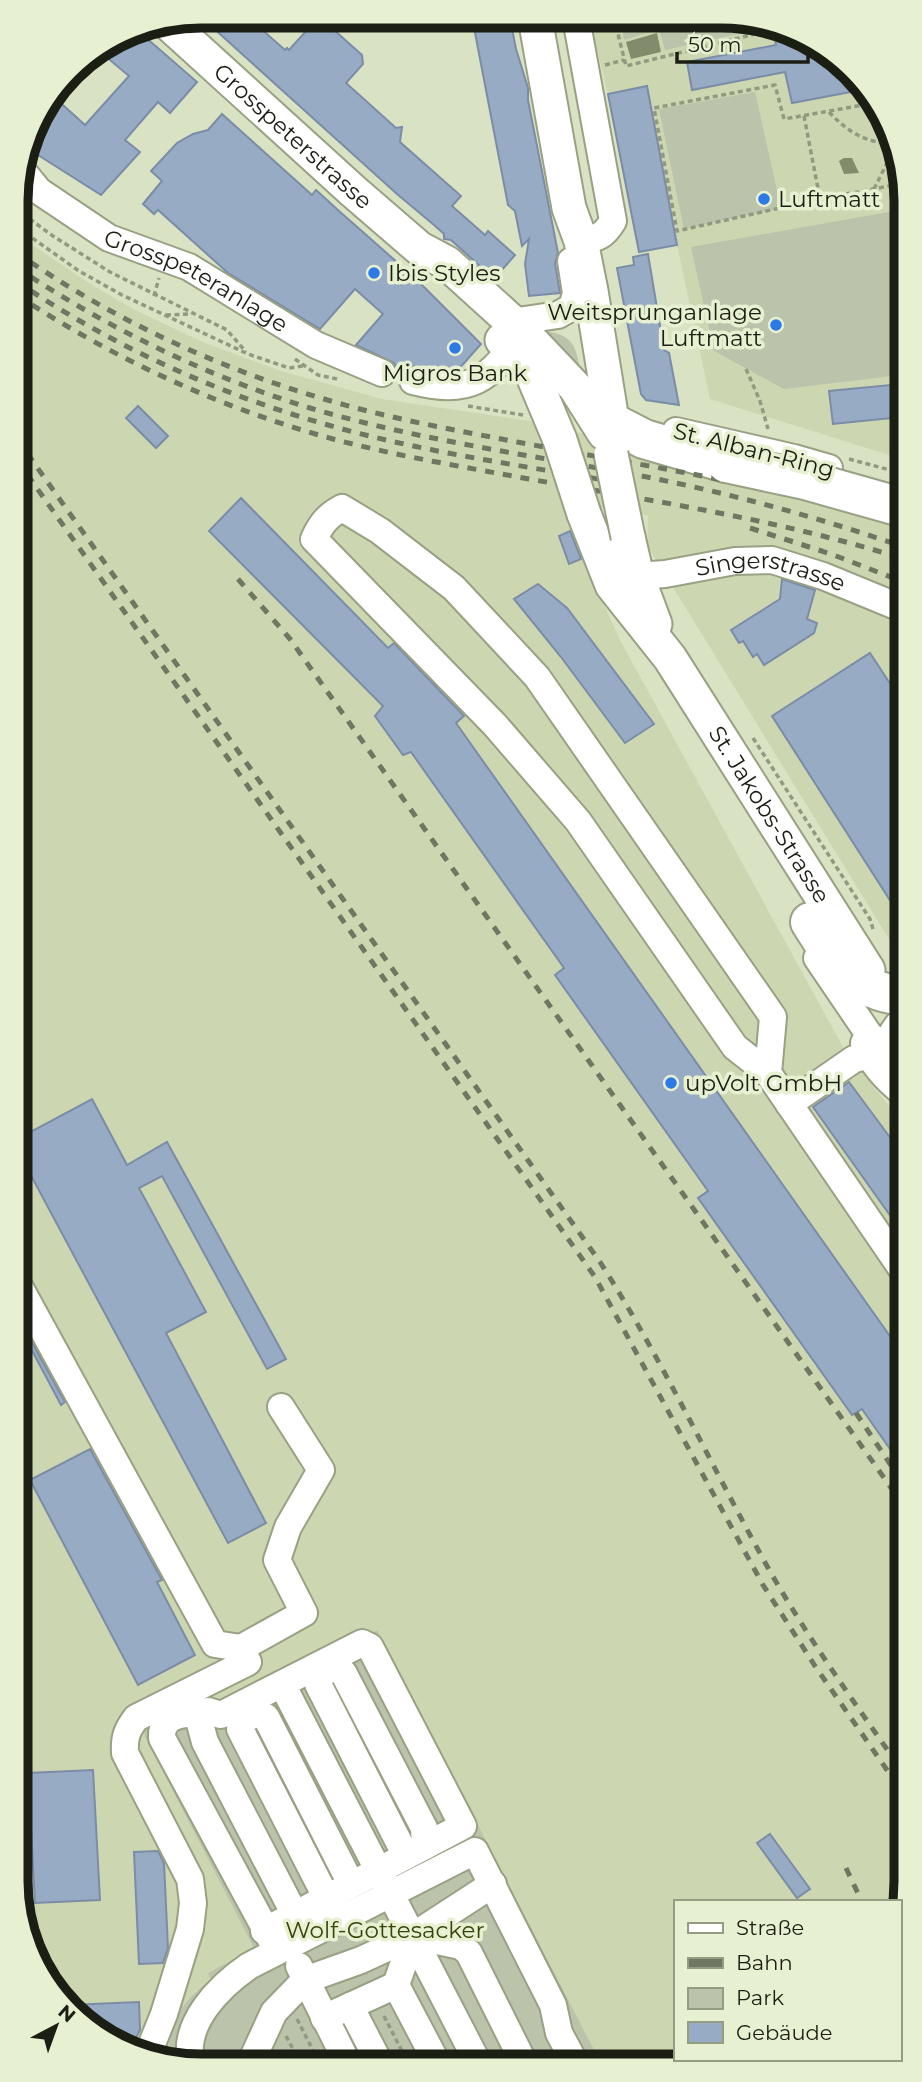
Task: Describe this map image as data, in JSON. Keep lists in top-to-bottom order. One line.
{"streets":{"main road":["Grosspeterstrasse","St. Jakobs-Strasse"],"street":["Grosspeteranlage","St. Alban-Ring","Singerstrasse"]},"crossings":[["Grosspeterstrasse","St. Alban-Ring"],["Grosspeterstrasse","St. Jakobs-Strasse"],["St. Alban-Ring","St. Jakobs-Strasse"],["Singerstrasse","St. Jakobs-Strasse"]],"parks":["Wolf-Gottesacker"],"places":["Luftmatt","Ibis Styles","Weitsprunganlage Luftmatt","Migros Bank","upVolt GmbH"],"legend":["Straße","Bahn","Park","Gebäude"],"scale_bar":"50 m","north":"top right"}
